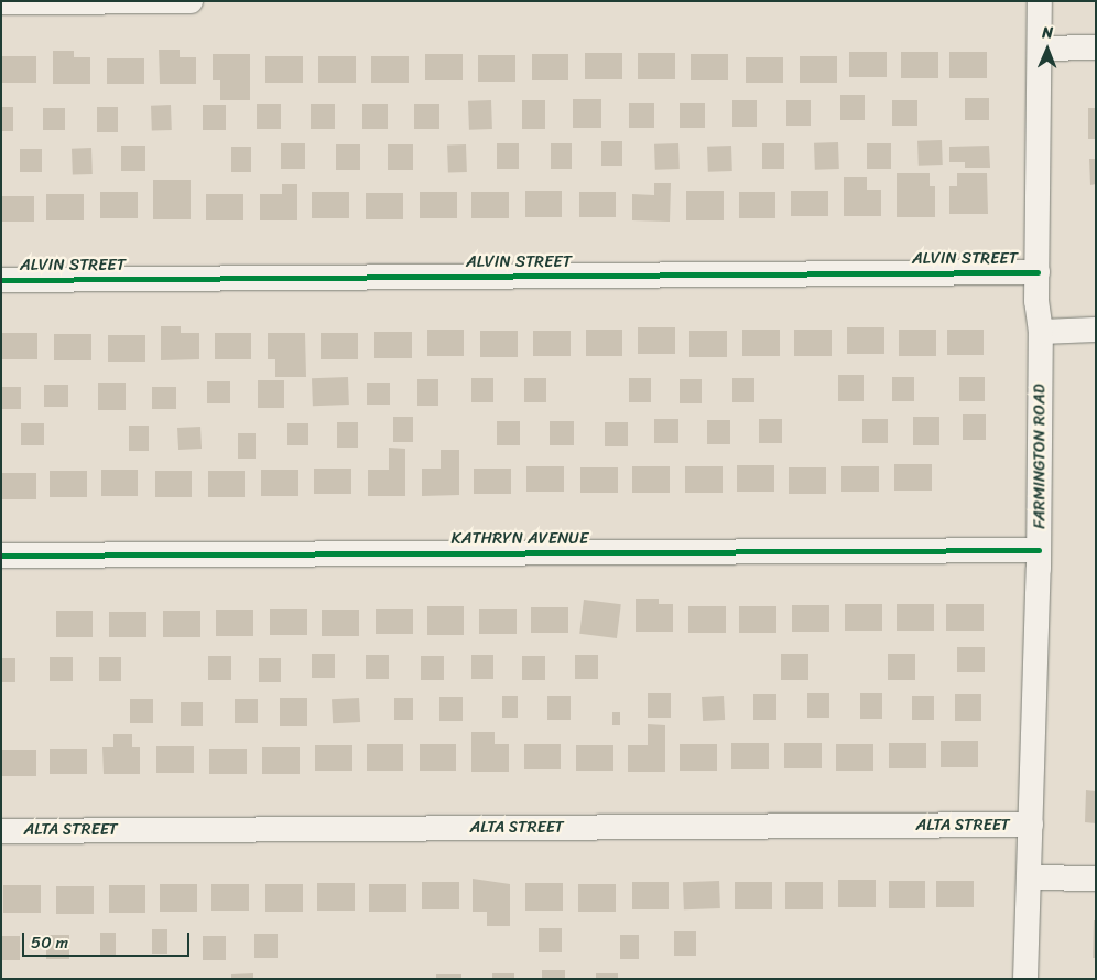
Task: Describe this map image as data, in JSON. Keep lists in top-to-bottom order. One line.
{"streets":{"street":["ALVIN STREET","FARMINGTON ROAD","KATHRYN AVENUE","ALTA STREET"]},"crossings":[["ALVIN STREET","FARMINGTON ROAD"],["FARMINGTON ROAD","KATHRYN AVENUE"],["FARMINGTON ROAD","ALTA STREET"]],"scale_bar":"50 m","north":"top"}
